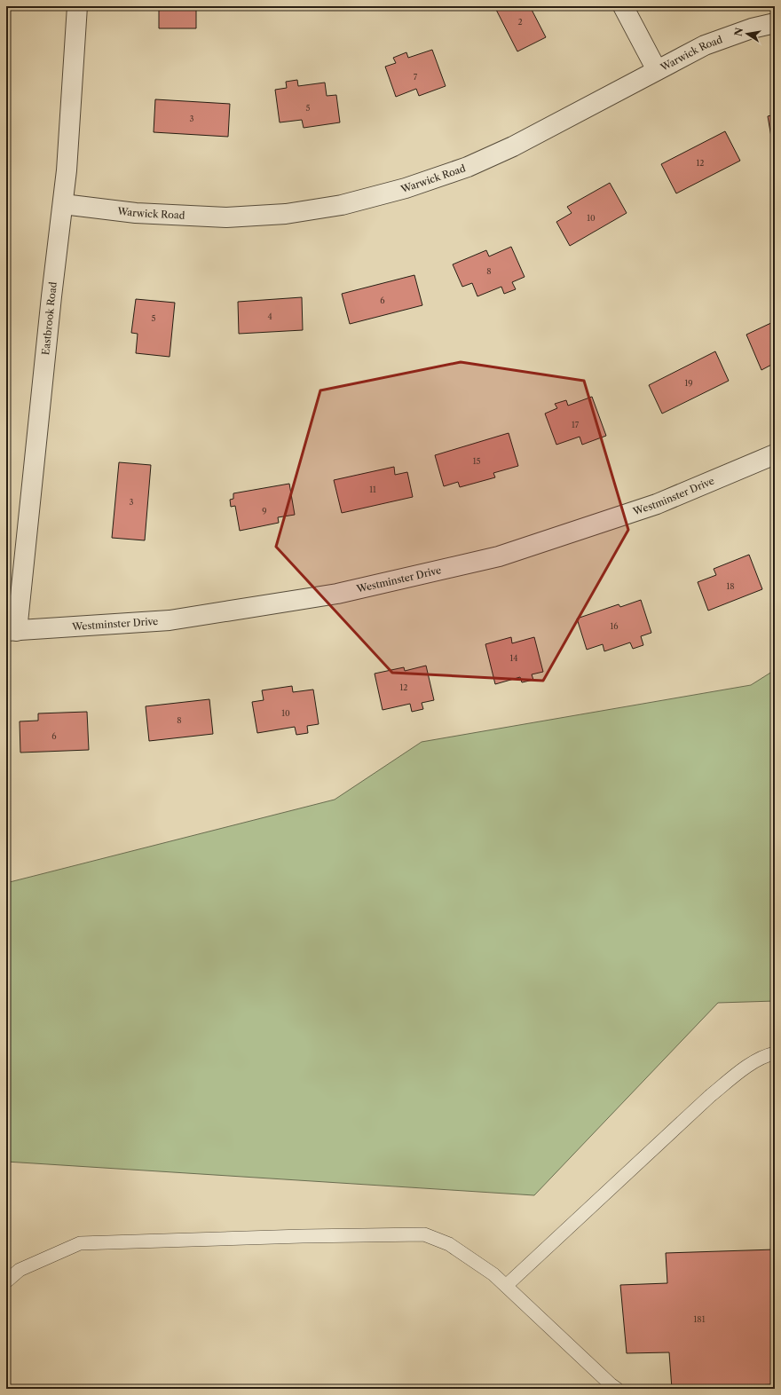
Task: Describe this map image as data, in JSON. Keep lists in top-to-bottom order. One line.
{"streets":{"street":["Warwick Road","Eastbrook Road","Westminster Drive"]},"crossings":[["Warwick Road","Eastbrook Road"],["Eastbrook Road","Westminster Drive"]],"house_numbers":["2","7","5","3","12","10","8","6","4","5","19","17","15","11","3","9","18","16","14","12","10","8","6","181"],"north":"left"}
